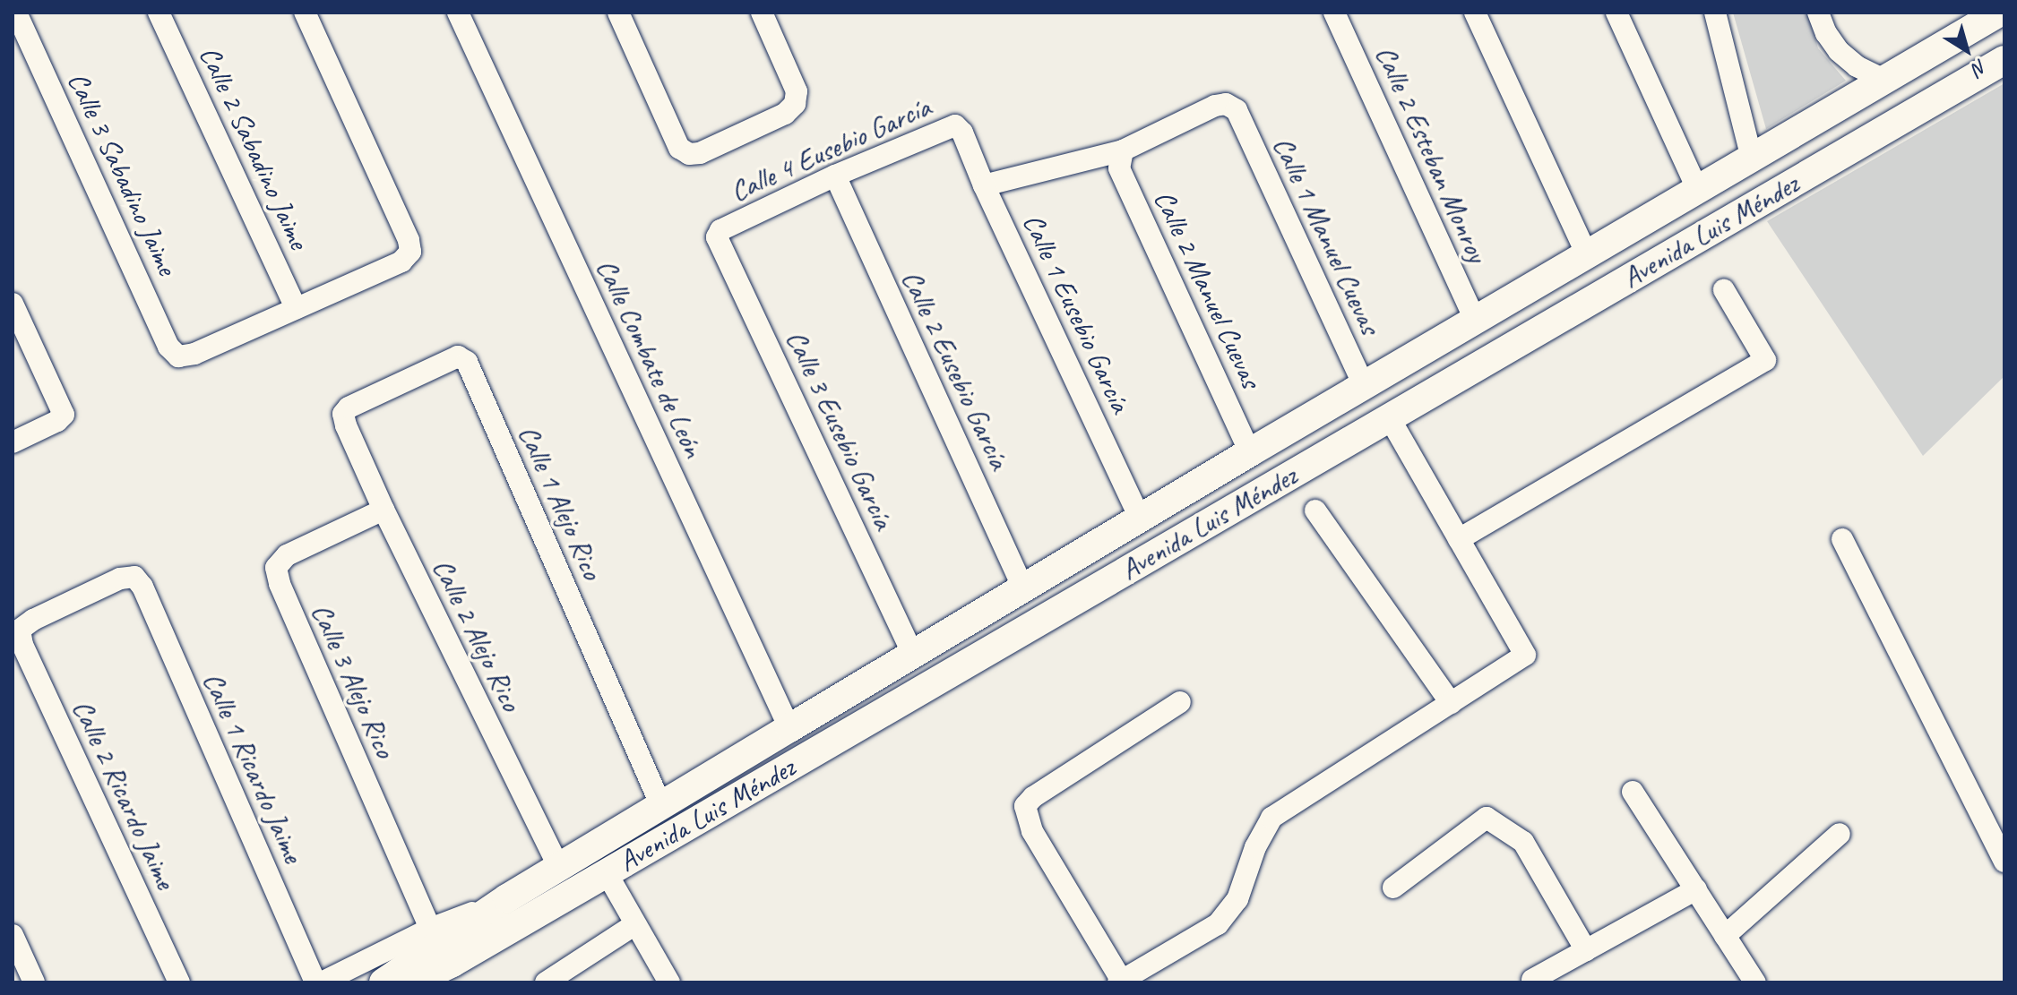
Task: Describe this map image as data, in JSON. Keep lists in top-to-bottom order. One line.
{"streets":{"main road":["Avenida Luis Méndez"],"street":["Calle 2 Sabadino Jaime","Calle 4 Eusebio García","Calle 2 Esteban Monroy","Calle 3 Sabadino Jaime","Calle 1 Manuel Cuevas","Calle 2 Manuel Cuevas","Calle 1 Eusebio García","Calle Combate de León","Calle 2 Eusebio García","Calle 3 Eusebio García","Calle 1 Alejo Rico","Calle 2 Alejo Rico","Calle 3 Alejo Rico","Calle 1 Ricardo Jaime","Calle 2 Ricardo Jaime"]},"crossings":[["Calle 2 Sabadino Jaime","Calle 3 Sabadino Jaime"],["Calle 4 Eusebio García","Calle 1 Eusebio García"],["Calle 4 Eusebio García","Calle 2 Eusebio García"],["Calle 4 Eusebio García","Calle 3 Eusebio García"],["Calle 2 Esteban Monroy","Avenida Luis Méndez"],["Avenida Luis Méndez","Calle 1 Manuel Cuevas"],["Avenida Luis Méndez","Calle 2 Manuel Cuevas"],["Avenida Luis Méndez","Calle 1 Eusebio García"],["Avenida Luis Méndez","Calle Combate de León"],["Avenida Luis Méndez","Calle 2 Eusebio García"],["Avenida Luis Méndez","Calle 3 Eusebio García"],["Avenida Luis Méndez","Calle 1 Alejo Rico"],["Avenida Luis Méndez","Calle 2 Alejo Rico"],["Avenida Luis Méndez","Calle 3 Alejo Rico"],["Calle 1 Manuel Cuevas","Calle 2 Manuel Cuevas"],["Calle 1 Alejo Rico","Calle 2 Alejo Rico"],["Calle 2 Alejo Rico","Calle 3 Alejo Rico"],["Calle 1 Ricardo Jaime","Calle 2 Ricardo Jaime"]],"north":"bottom right"}
